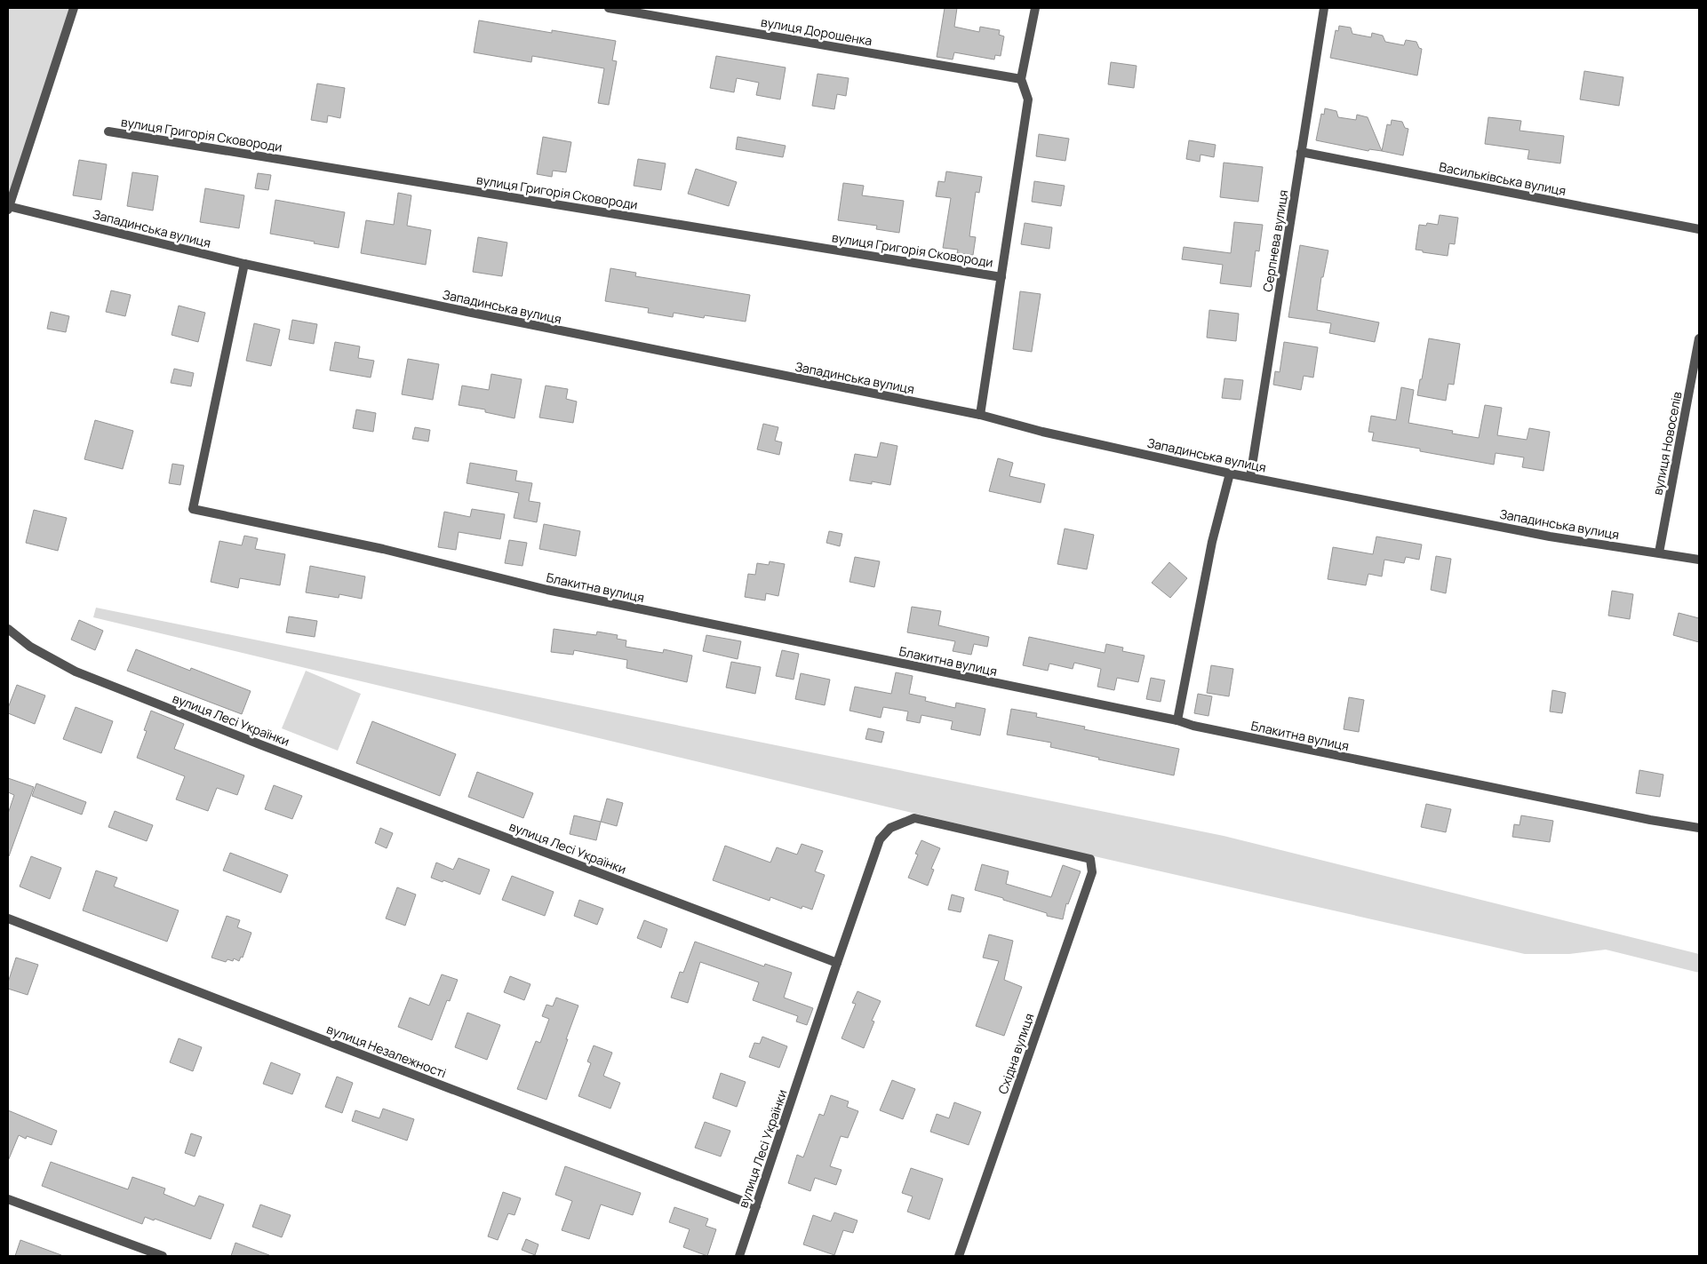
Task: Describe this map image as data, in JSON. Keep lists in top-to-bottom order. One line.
{"streets":{"street":["вулиця Дорошенка","вулиця Григорія Сковороди","Васильківська вулиця","Западинська вулиця","Серпнева вулиця","вулиця Новоселів","Блакитна вулиця","вулиця Лесі Українки","вулиця Незалежності","Східна вулиця"]},"crossings":[["Васильківська вулиця","Серпнева вулиця"],["Западинська вулиця","Серпнева вулиця"],["Западинська вулиця","вулиця Новоселів"],["Западинська вулиця","Блакитна вулиця"],["вулиця Лесі Українки","вулиця Незалежності"],["вулиця Лесі Українки","Східна вулиця"]]}
